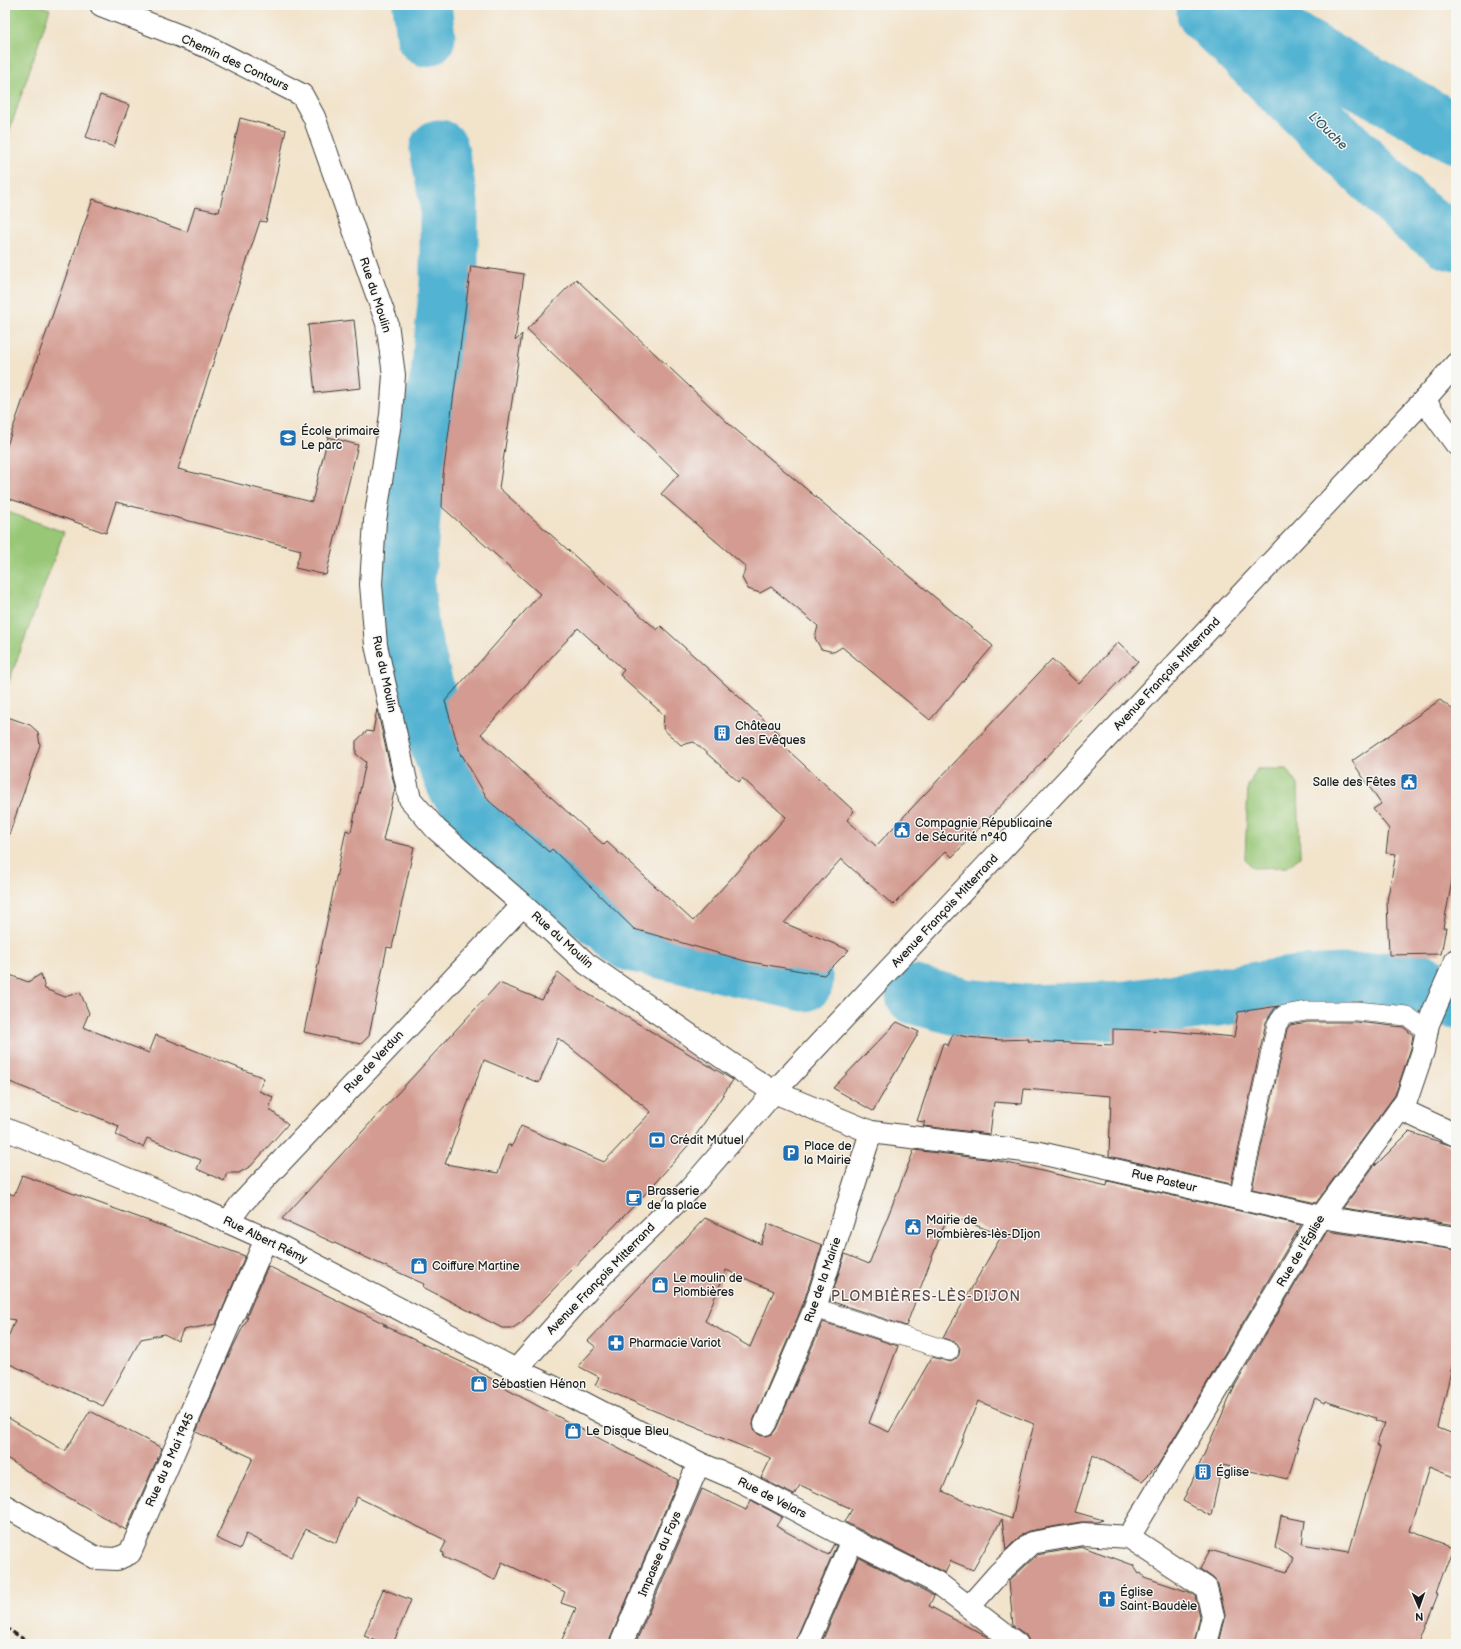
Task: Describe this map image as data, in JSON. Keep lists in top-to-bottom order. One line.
{"streets":{"street":["Chemin des Contours","Rue du Moulin","Avenue François Mitterrand","Rue de Verdun","Rue Pasteur","Rue Albert Rémy","Rue de l'Église","Rue de la Mairie","Rue du 8 Mai 1945","Rue de Velars","Impasse du Fays"]},"crossings":[["Chemin des Contours","Rue du Moulin"],["Rue du Moulin","Avenue François Mitterrand"],["Rue du Moulin","Rue de Verdun"],["Avenue François Mitterrand","Rue Albert Rémy"],["Avenue François Mitterrand","Rue de Velars"],["Rue de Verdun","Rue Albert Rémy"],["Rue Pasteur","Rue de l'Église"],["Rue Pasteur","Rue de la Mairie"],["Rue Albert Rémy","Rue du 8 Mai 1945"],["Rue Albert Rémy","Rue de Velars"],["Rue de Velars","Impasse du Fays"]],"districts":["PLOMBIÈRES-LÈS-DIJON"],"water":["L'Ouche"],"places":{"school or university":["École primaire Le parc"],"building":["Château des Evêques","Église"],"public building":["Salle des Fêtes","Compagnie Républicaine de Sécurité n°40","Mairie de Plombières-lès-DIjon"],"bank":["Crédit Mutuel"],"parking":["Place de la Mairie"],"cafe":["Brasserie de la place"],"shop":["Coiffure Martine","Le moulin de Plombières","Sébastien Hénon","Le Disque Bleu"],"pharmacy":["Pharmacie Variot"],"church":["Église Saint-Baudèle"]},"north":"bottom"}
